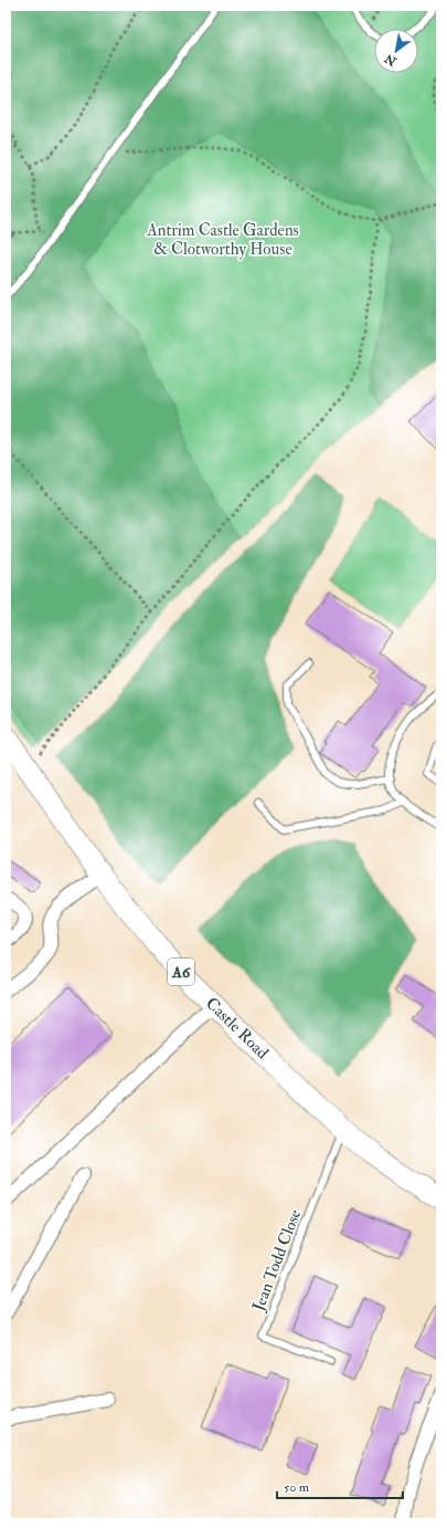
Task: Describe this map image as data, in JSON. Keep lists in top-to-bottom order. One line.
{"streets":{"main road":["A6","Castle Road"],"lane":["Jean Todd Close"]},"crossings":[["Castle Road","Jean Todd Close"]],"parks":["Antrim Castle Gardens & Clotworthy House"],"scale_bar":"50 m","north":"bottom left"}
